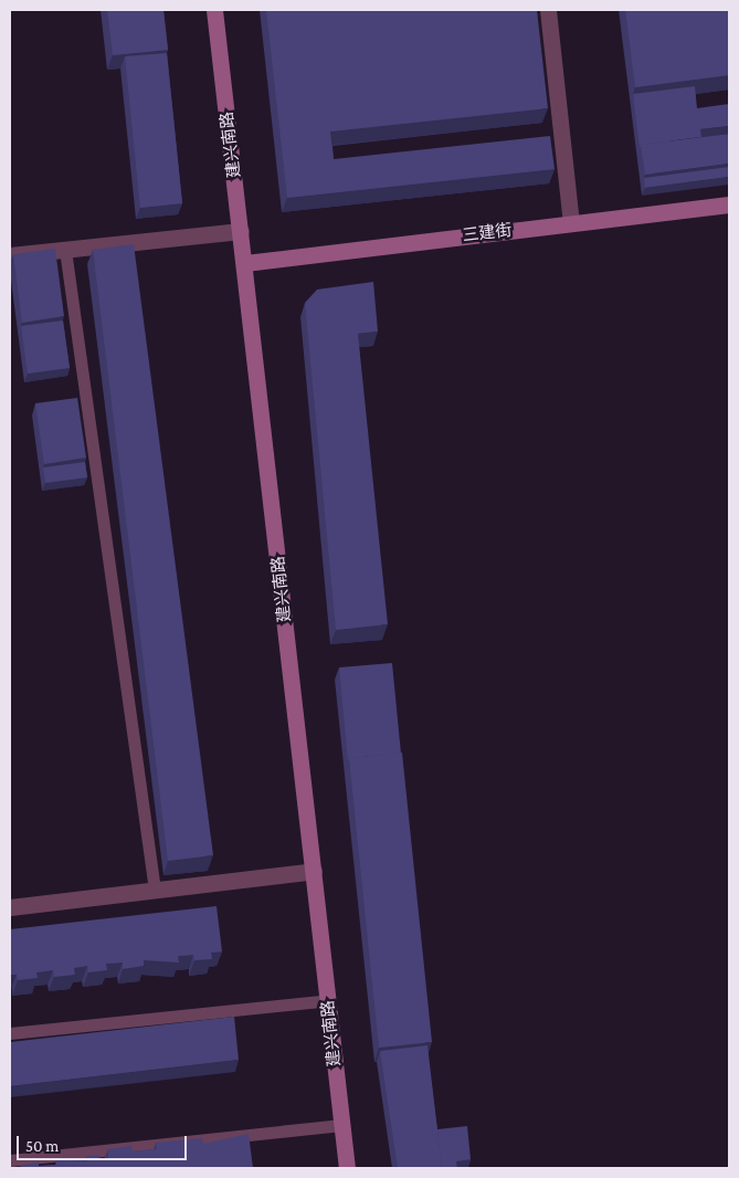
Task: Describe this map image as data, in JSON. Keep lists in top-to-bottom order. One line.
{"streets":{"street":["建兴南路","三建街"]},"crossings":[["建兴南路","三建街"]],"scale_bar":"50 m"}
